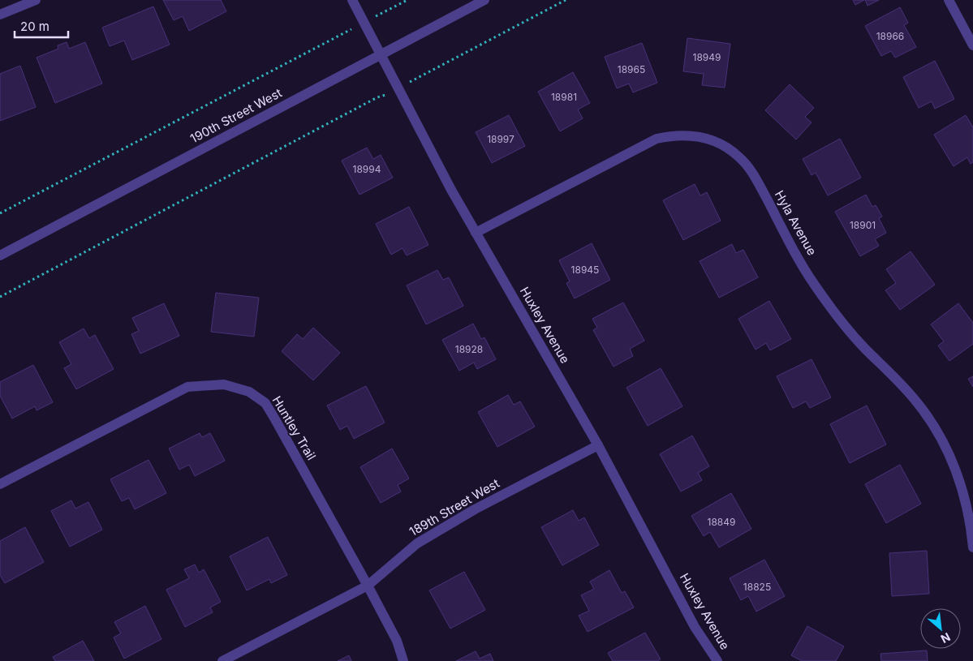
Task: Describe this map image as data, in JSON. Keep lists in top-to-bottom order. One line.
{"streets":{"street":["190th Street West","Hyla Avenue","Huxley Avenue","Huntley Trail","189th Street West"]},"crossings":[["190th Street West","Huxley Avenue"],["Hyla Avenue","Huxley Avenue"],["Huxley Avenue","189th Street West"],["Huntley Trail","189th Street West"]],"house_numbers":["18966","18949","18965","18981","18997","18994","18901","18945","18928","18849","18825"],"scale_bar":"20 m","north":"bottom right"}
